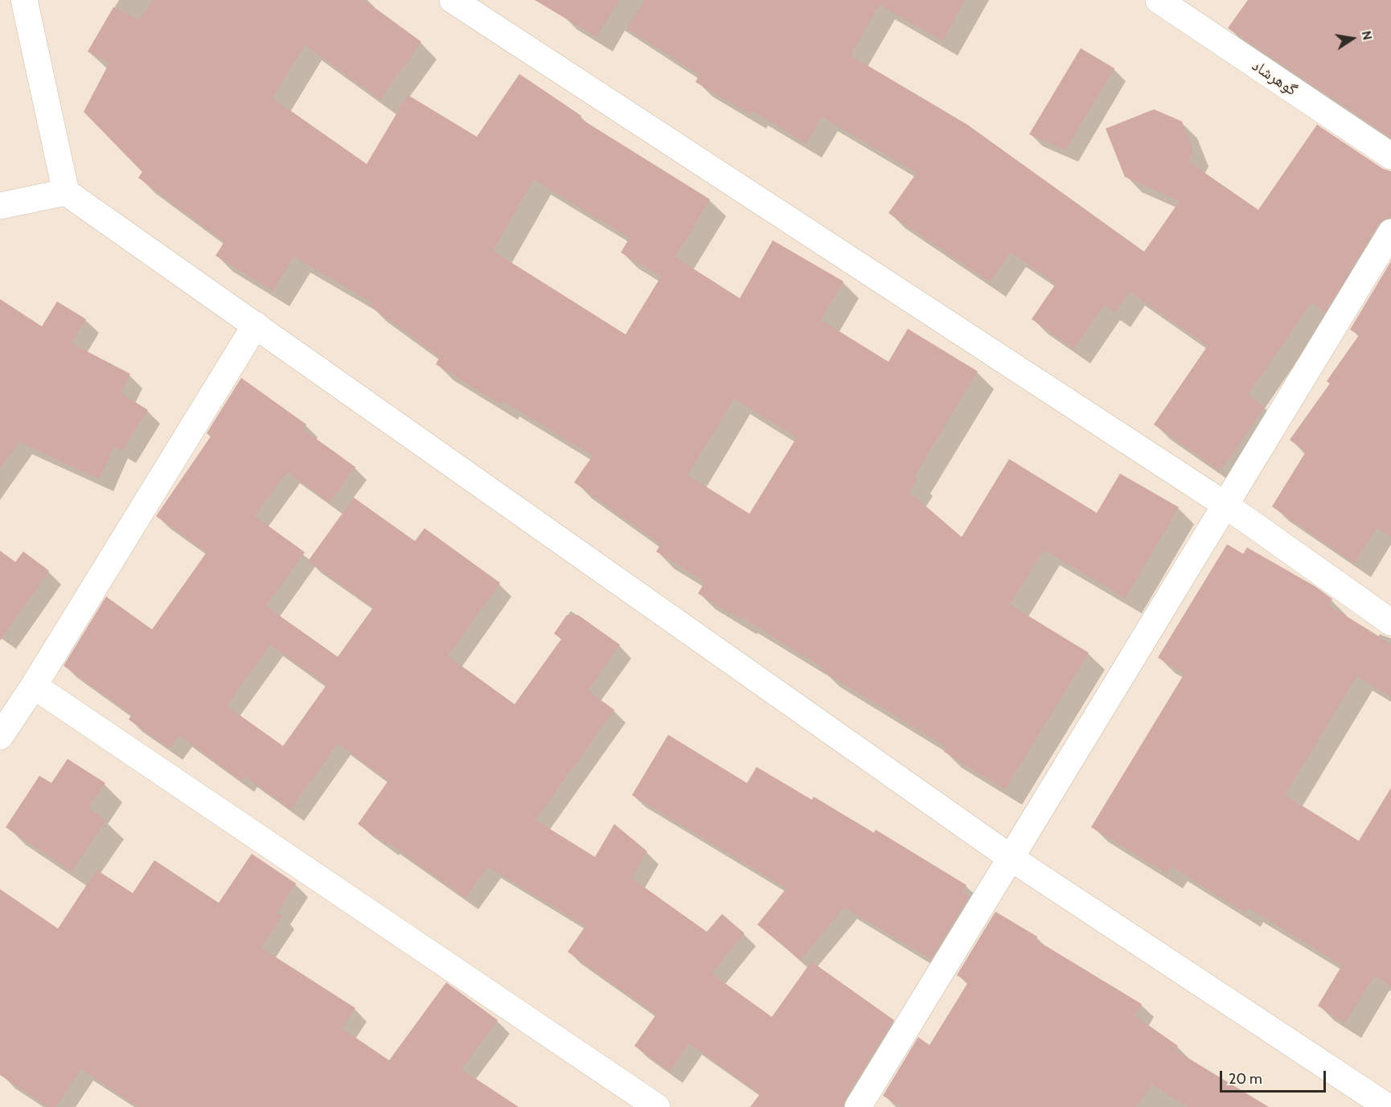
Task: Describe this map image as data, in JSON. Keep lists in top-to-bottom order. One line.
{"streets":{"street":["گوهرشاد"]},"scale_bar":"20 m","north":"right"}
